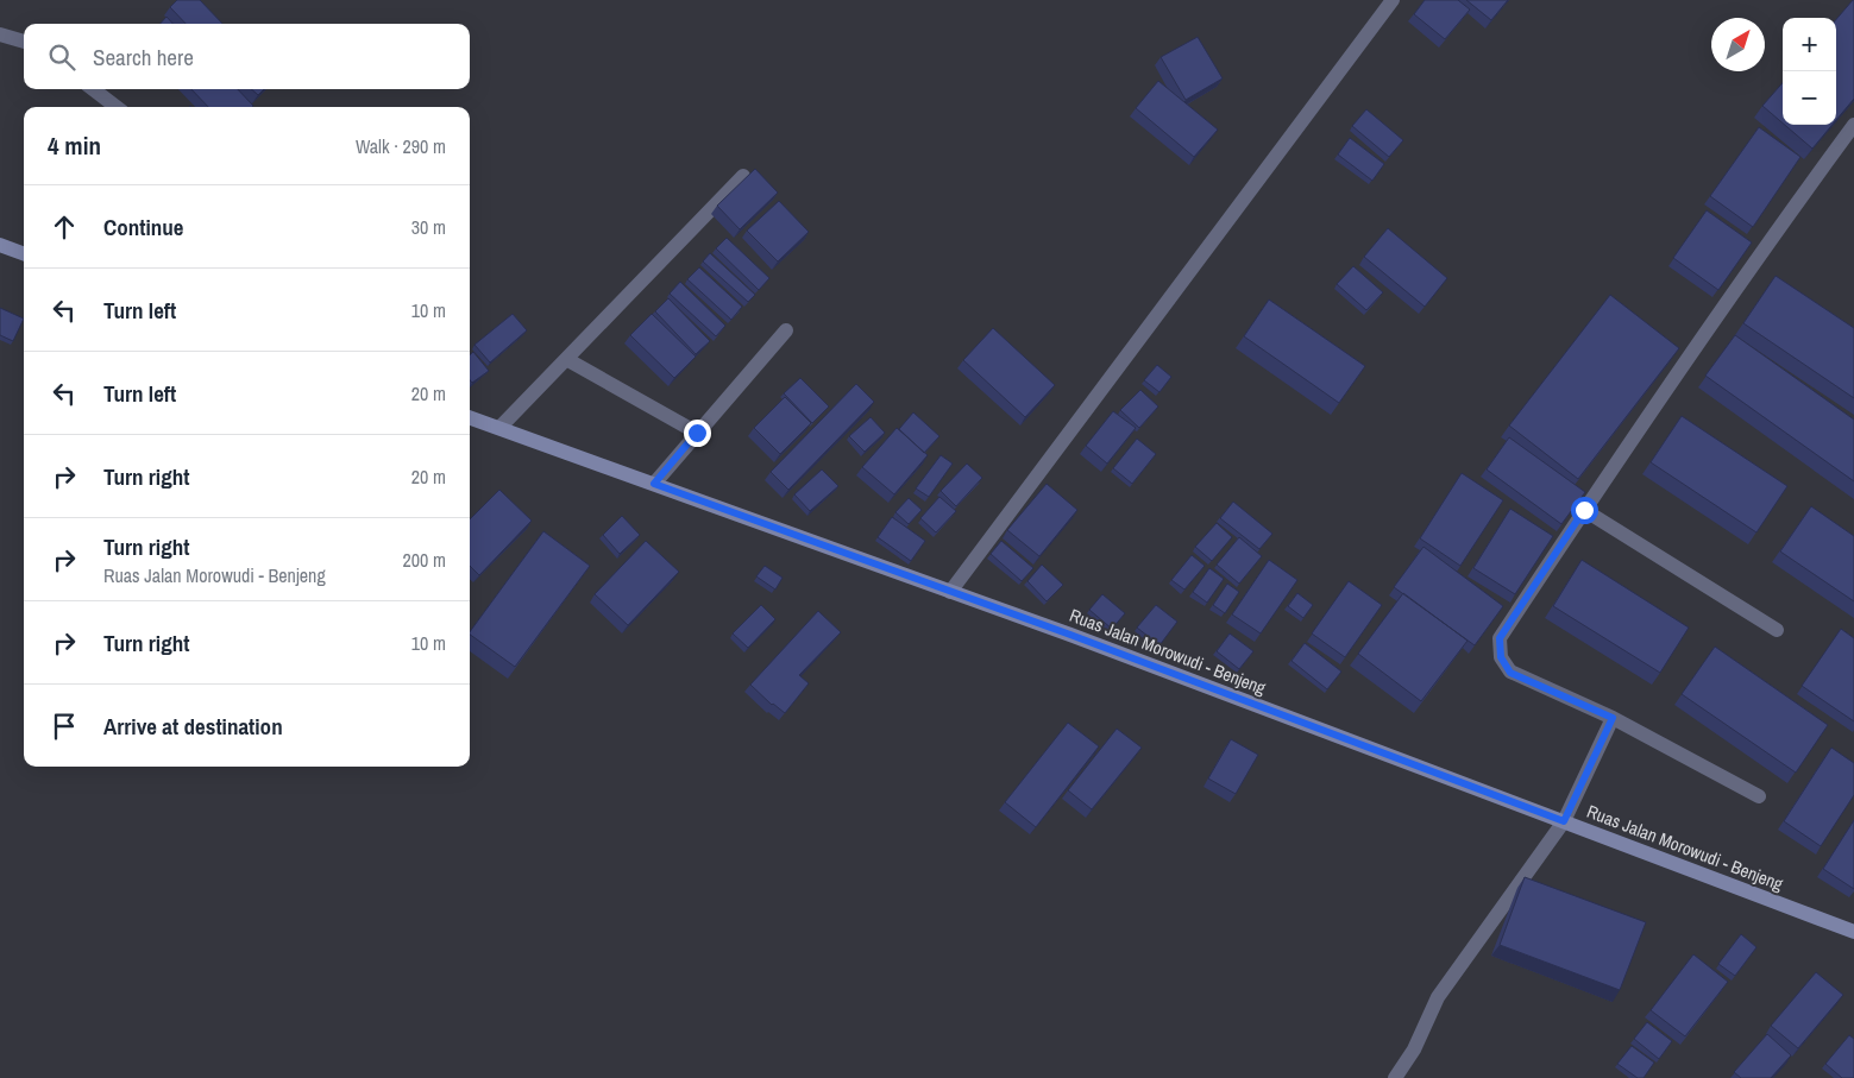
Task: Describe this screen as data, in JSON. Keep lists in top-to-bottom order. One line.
{"streets":{"main road":["Ruas Jalan Morowudi - Benjeng"]},"north":"top right","page":{"map_buttons":["+","−"],"search":"Search here","heading":["4 min","Walk · 290 m"],"list":[["Continue","30 m"],["Turn left","10 m"],["Turn left","20 m"],["Turn right","20 m"],["Turn right","Ruas Jalan Morowudi - Benjeng","200 m"],["Turn right","10 m"],"Arrive at destination"]}}
